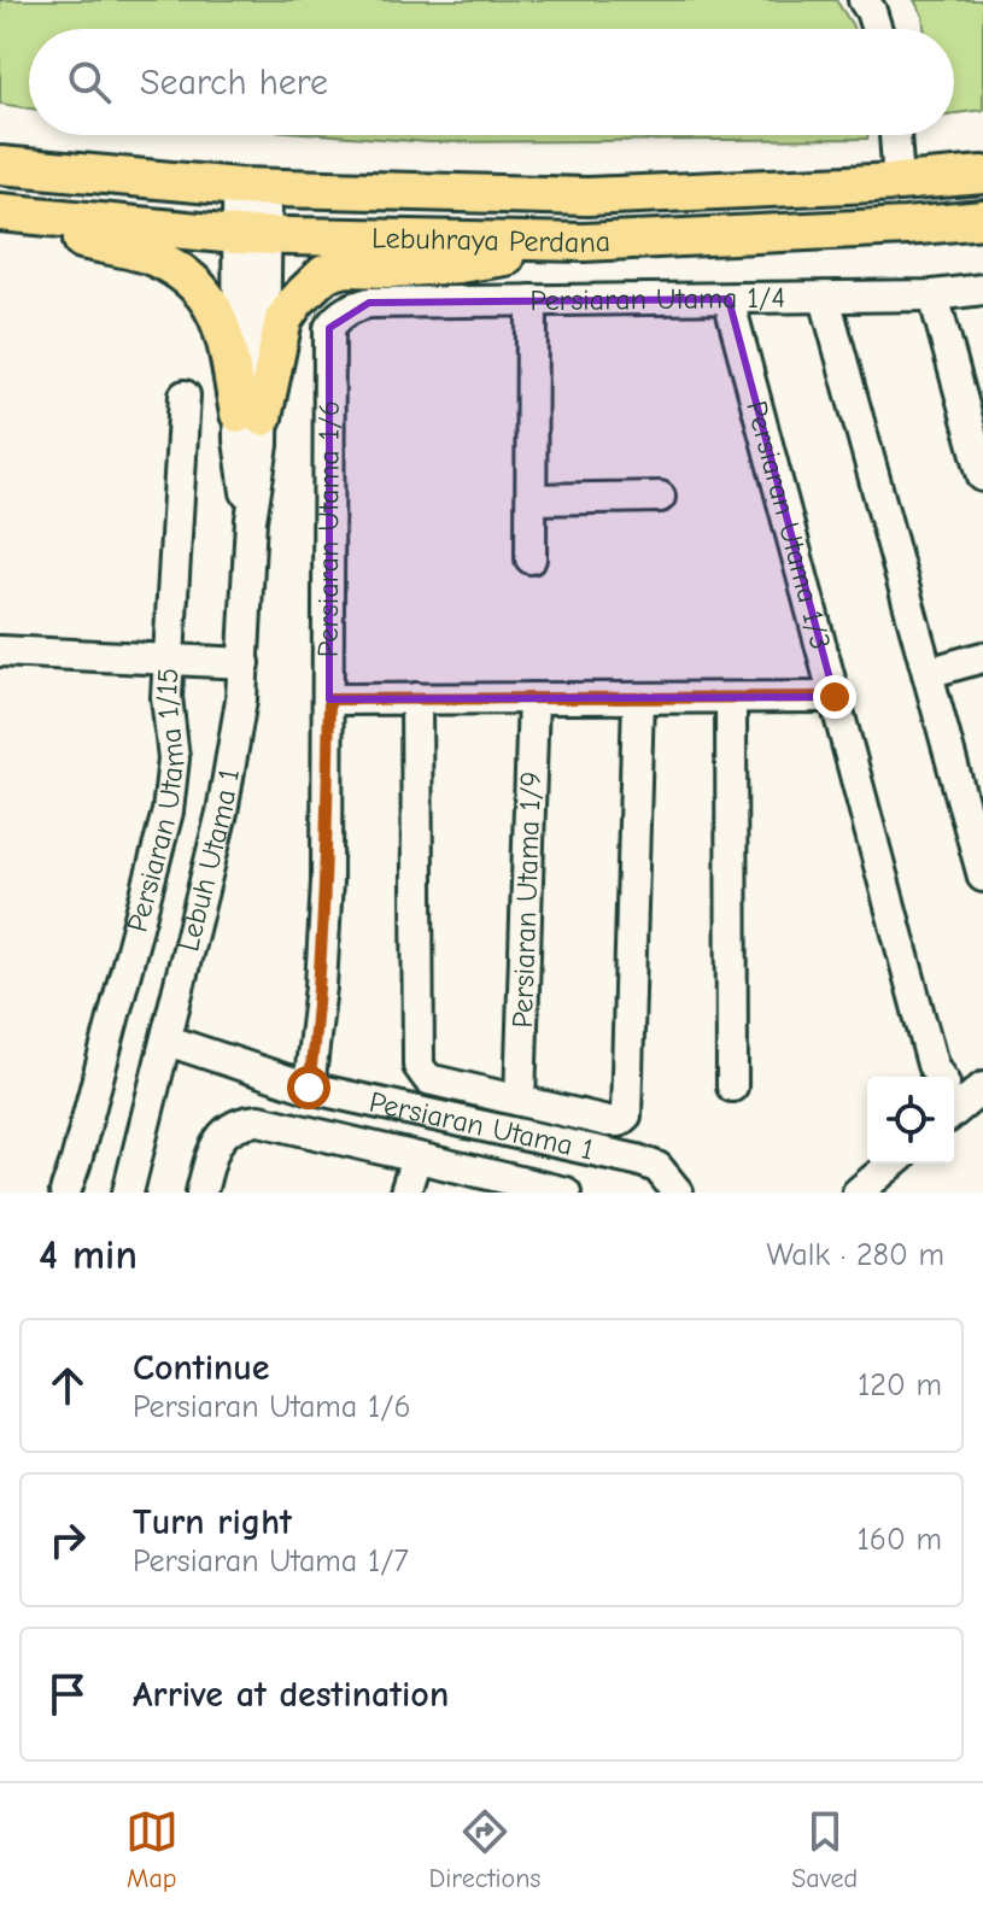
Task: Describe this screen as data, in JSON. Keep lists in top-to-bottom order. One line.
{"streets":{"main road":["Lebuhraya Perdana"],"street":["Persiaran Utama 1/4","Persiaran Utama 1/3","Persiaran Utama 1/6","Persiaran Utama 1/15","Lebuh Utama 1","Persiaran Utama 1/9","Persiaran Utama 1"]},"crossings":[["Lebuhraya Perdana","Lebuh Utama 1"],["Persiaran Utama 1/4","Persiaran Utama 1/3"],["Persiaran Utama 1/4","Persiaran Utama 1/6"],["Persiaran Utama 1/6","Persiaran Utama 1"],["Lebuh Utama 1","Persiaran Utama 1"]],"page":{"search":"Search here","heading":["4 min","Walk · 280 m"],"list":[["Continue","Persiaran Utama 1/6","120 m"],["Turn right","Persiaran Utama 1/7","160 m"],"Arrive at destination"],"nav":["Map","Directions","Saved"]}}
